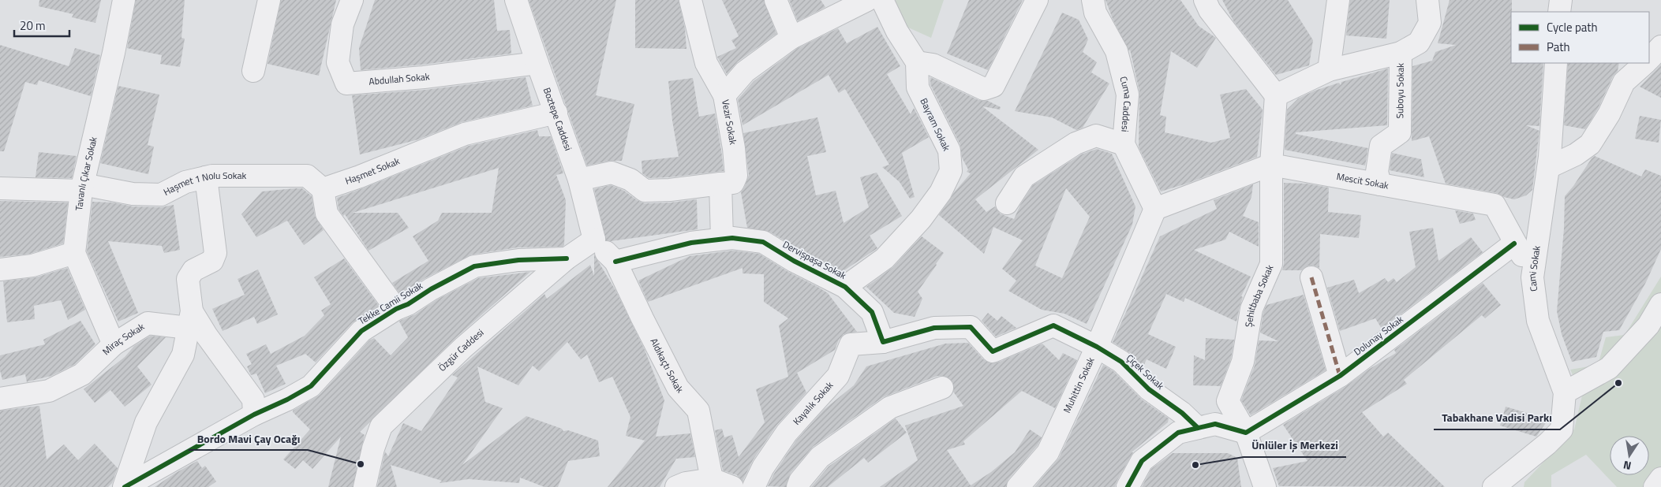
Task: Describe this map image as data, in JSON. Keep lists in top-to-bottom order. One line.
{"streets":{"street":["Abdullah Sokak","Suboyu Sokak","Cuma Caddesi","Boztepe Caddesi","Vezir Sokak","Bayram Sokak","Haşmet Sokak","Tavanlı Çıkar Sokak","Mescit Sokak","Haşmet 1 Nolu Sokak","Dervişpaşa Sokak","Cami Sokak","Şehitbaba Sokak","Tekke Camii Sokak","Dolunay Sokak","Miraç Sokak","Özgür Caddesi","Aldıkaçtı Sokak","Çiçek Sokak","Muhittin Sokak","Kayalık Sokak"]},"crossings":[["Abdullah Sokak","Boztepe Caddesi"],["Suboyu Sokak","Mescit Sokak"],["Cuma Caddesi","Muhittin Sokak"],["Boztepe Caddesi","Haşmet Sokak"],["Boztepe Caddesi","Özgür Caddesi"],["Boztepe Caddesi","Aldıkaçtı Sokak"],["Bayram Sokak","Dervişpaşa Sokak"],["Haşmet Sokak","Haşmet 1 Nolu Sokak"],["Tavanlı Çıkar Sokak","Haşmet 1 Nolu Sokak"],["Tavanlı Çıkar Sokak","Miraç Sokak"],["Mescit Sokak","Cami Sokak"],["Mescit Sokak","Şehitbaba Sokak"],["Mescit Sokak","Dolunay Sokak"],["Dervişpaşa Sokak","Aldıkaçtı Sokak"],["Dervişpaşa Sokak","Kayalık Sokak"],["Şehitbaba Sokak","Dolunay Sokak"],["Tekke Camii Sokak","Özgür Caddesi"],["Özgür Caddesi","Aldıkaçtı Sokak"],["Çiçek Sokak","Muhittin Sokak"]],"places":["Tabakhane Vadisi Parkı","Bordo Mavi Çay Ocağı","Ünlüler İş Merkezi"],"legend":["Cycle path","Path"],"scale_bar":"20 m","north":"bottom"}
